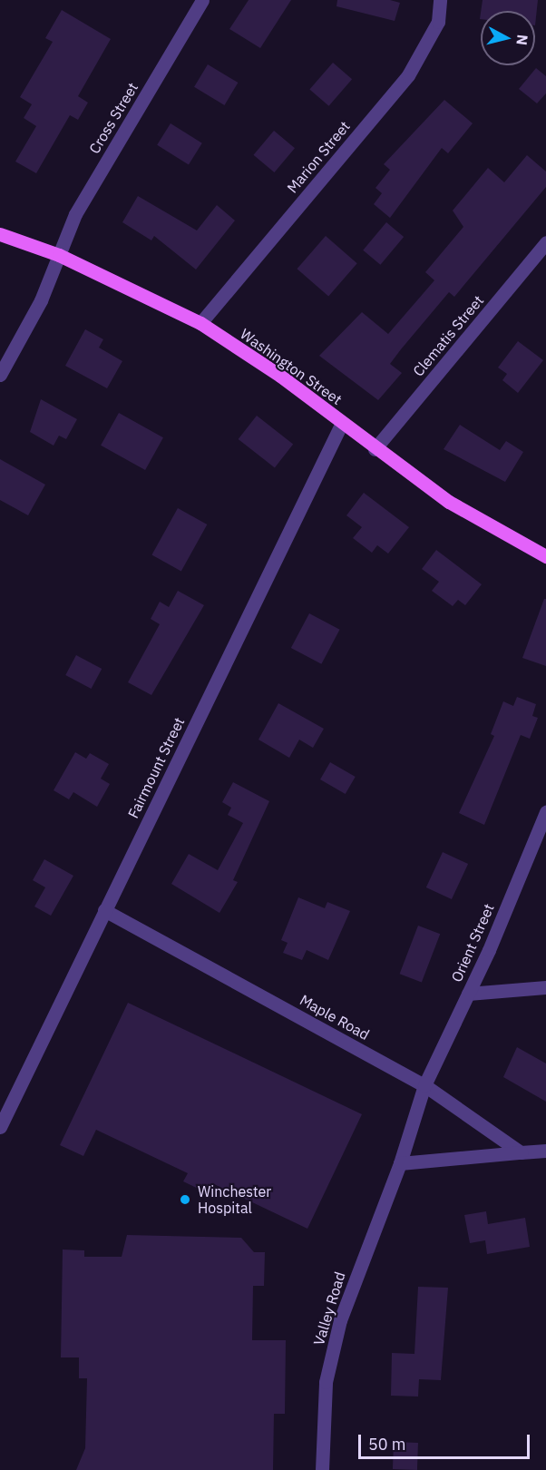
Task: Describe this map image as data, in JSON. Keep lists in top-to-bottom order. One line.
{"streets":{"main road":["Washington Street"],"street":["Cross Street","Marion Street","Clematis Street","Fairmount Street","Orient Street","Maple Road","Valley Road"]},"crossings":[["Cross Street","Washington Street"],["Marion Street","Washington Street"],["Clematis Street","Washington Street"],["Washington Street","Fairmount Street"],["Fairmount Street","Maple Road"],["Orient Street","Maple Road"],["Orient Street","Valley Road"],["Maple Road","Valley Road"]],"places":["Winchester Hospital"],"scale_bar":"50 m","north":"right"}
